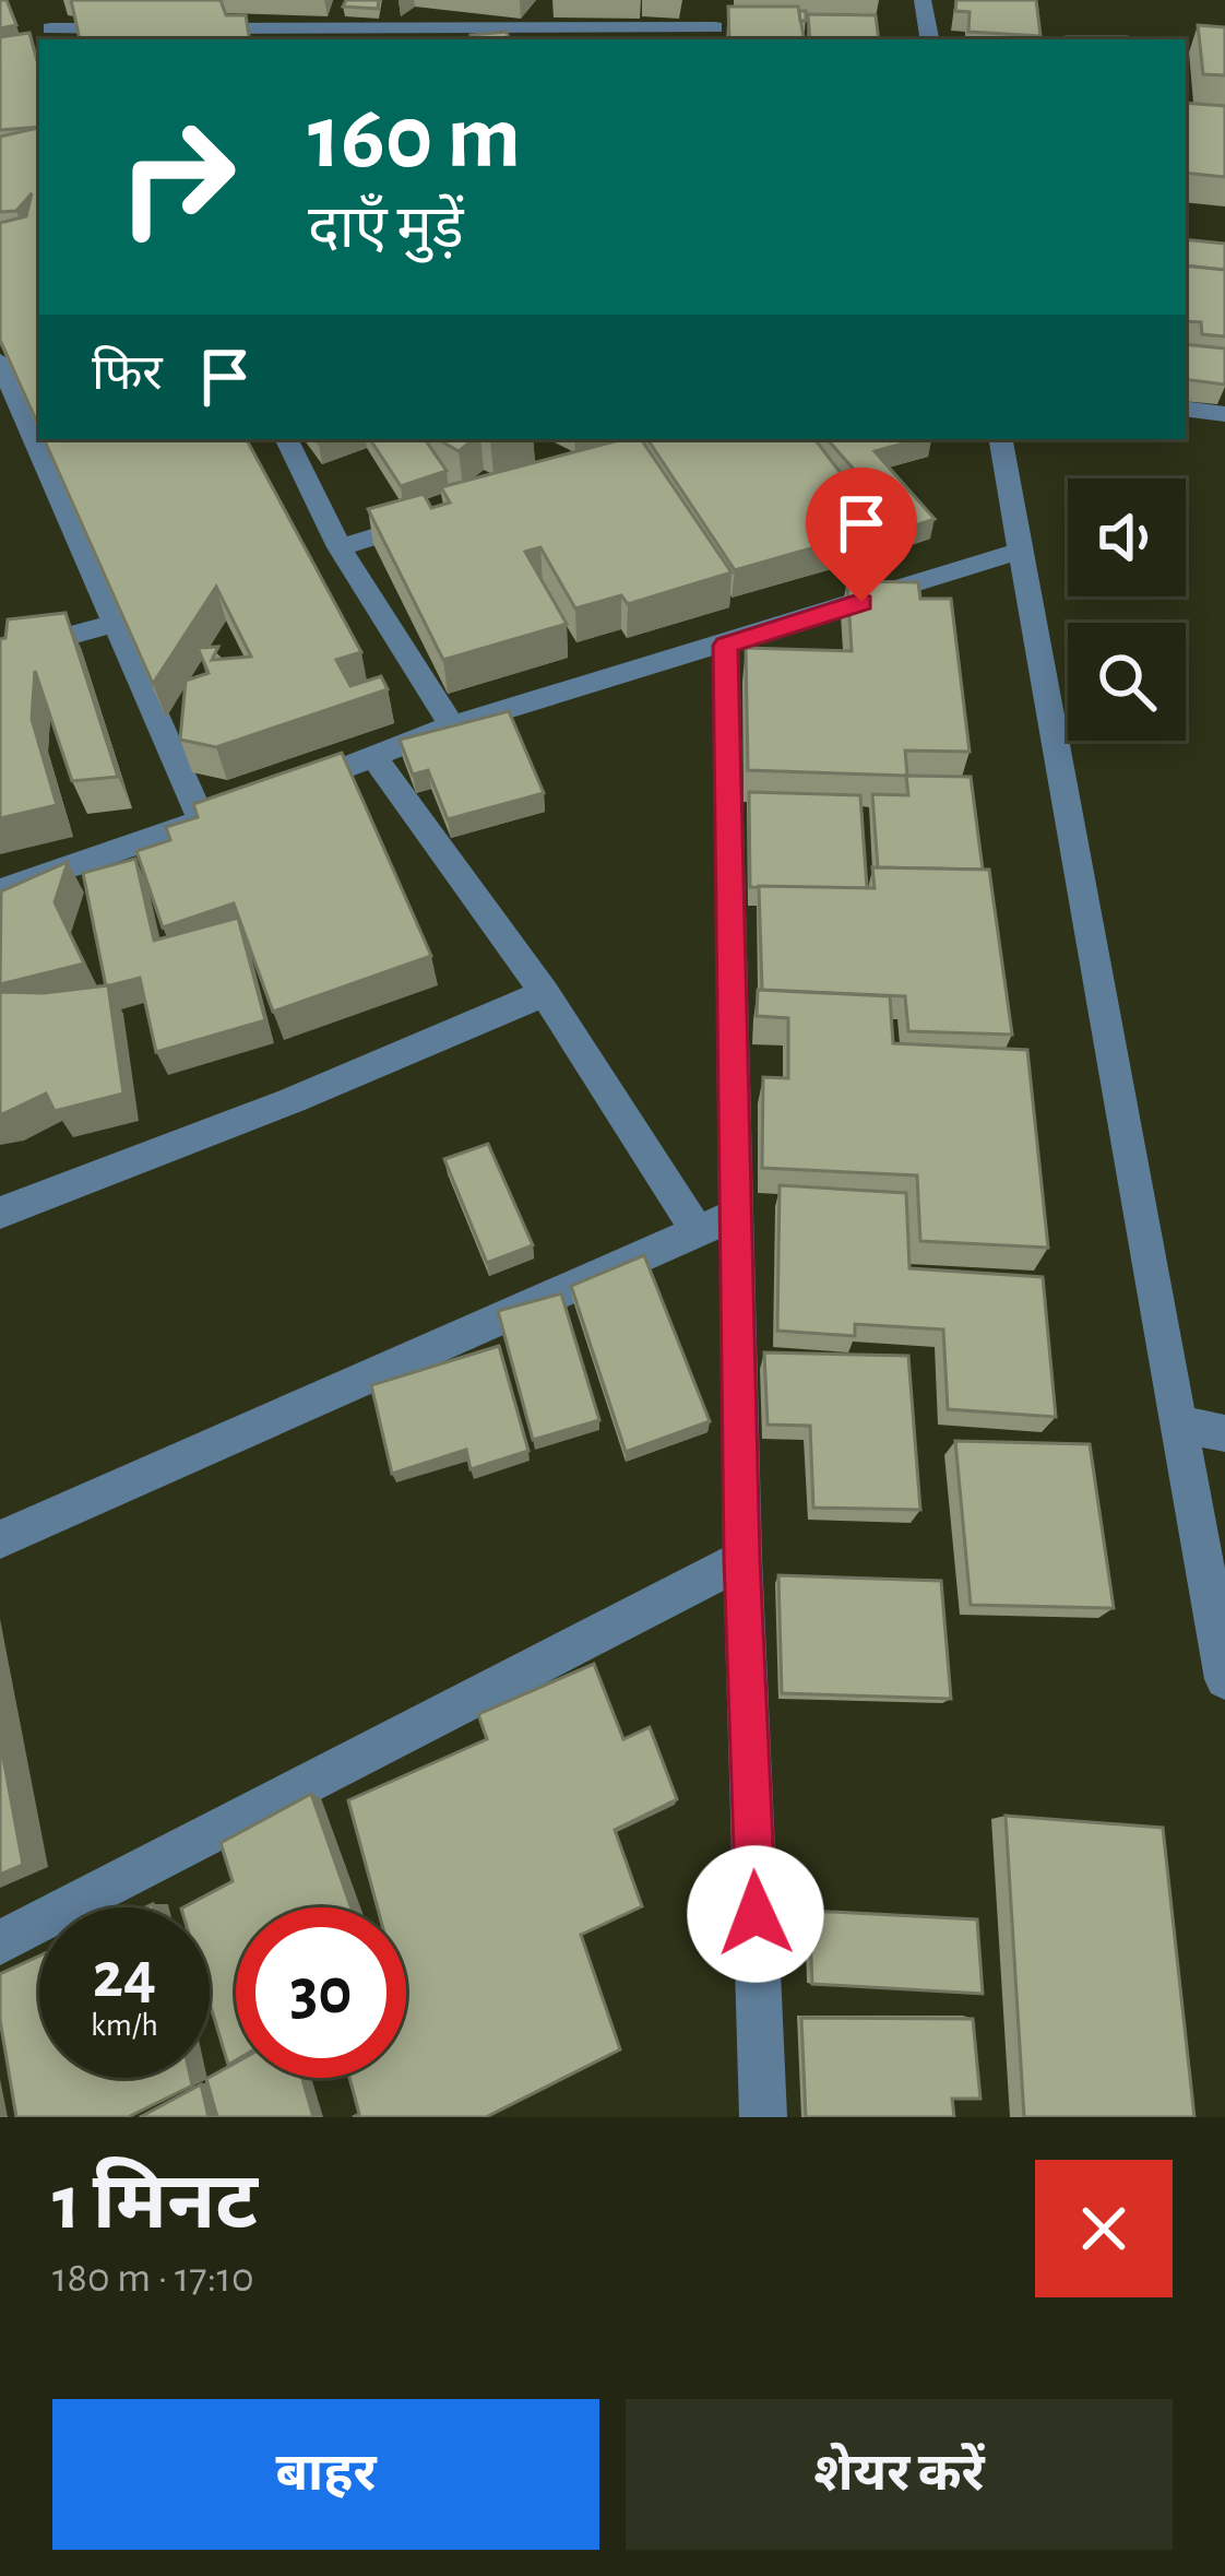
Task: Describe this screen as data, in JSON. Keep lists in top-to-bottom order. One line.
{"page":{"turn":["160 m","दाएँ मुड़ें"],"then":"फिर","speed":"24 km/h","limit":"30","heading":["1 मिनट","180 m · 17:10"],"buttons":["बाहर","शेयर करें"]}}
